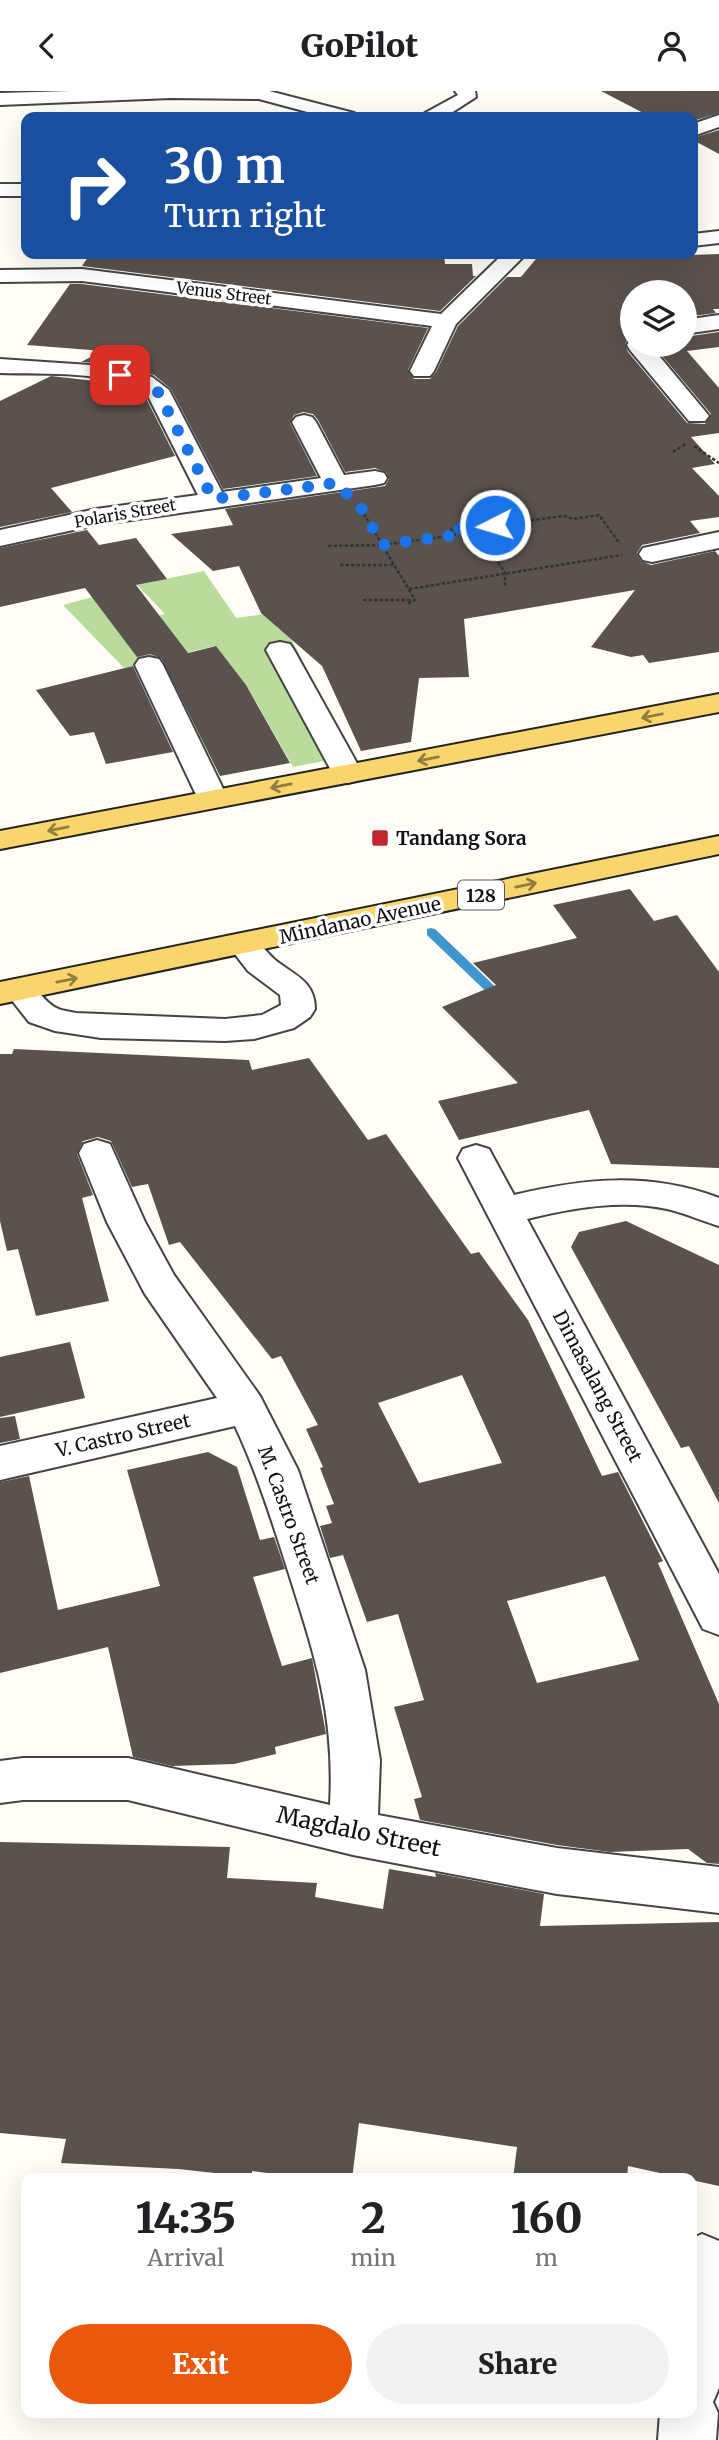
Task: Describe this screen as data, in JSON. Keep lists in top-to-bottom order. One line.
{"streets":{"main road":["128","Mindanao Avenue"],"street":["Venus Street","Polaris Street","Dimasalang Street","V. Castro Street","M. Castro Street","Magdalo Street"]},"crossings":[["V. Castro Street","M. Castro Street"],["M. Castro Street","Magdalo Street"]],"places":{"transit":["Tandang Sora"]},"page":{"header":"GoPilot","turn":["30 m","Turn right"],"eta":["14:35","Arrival","2","min","160","m"],"buttons":["Exit","Share"]}}
